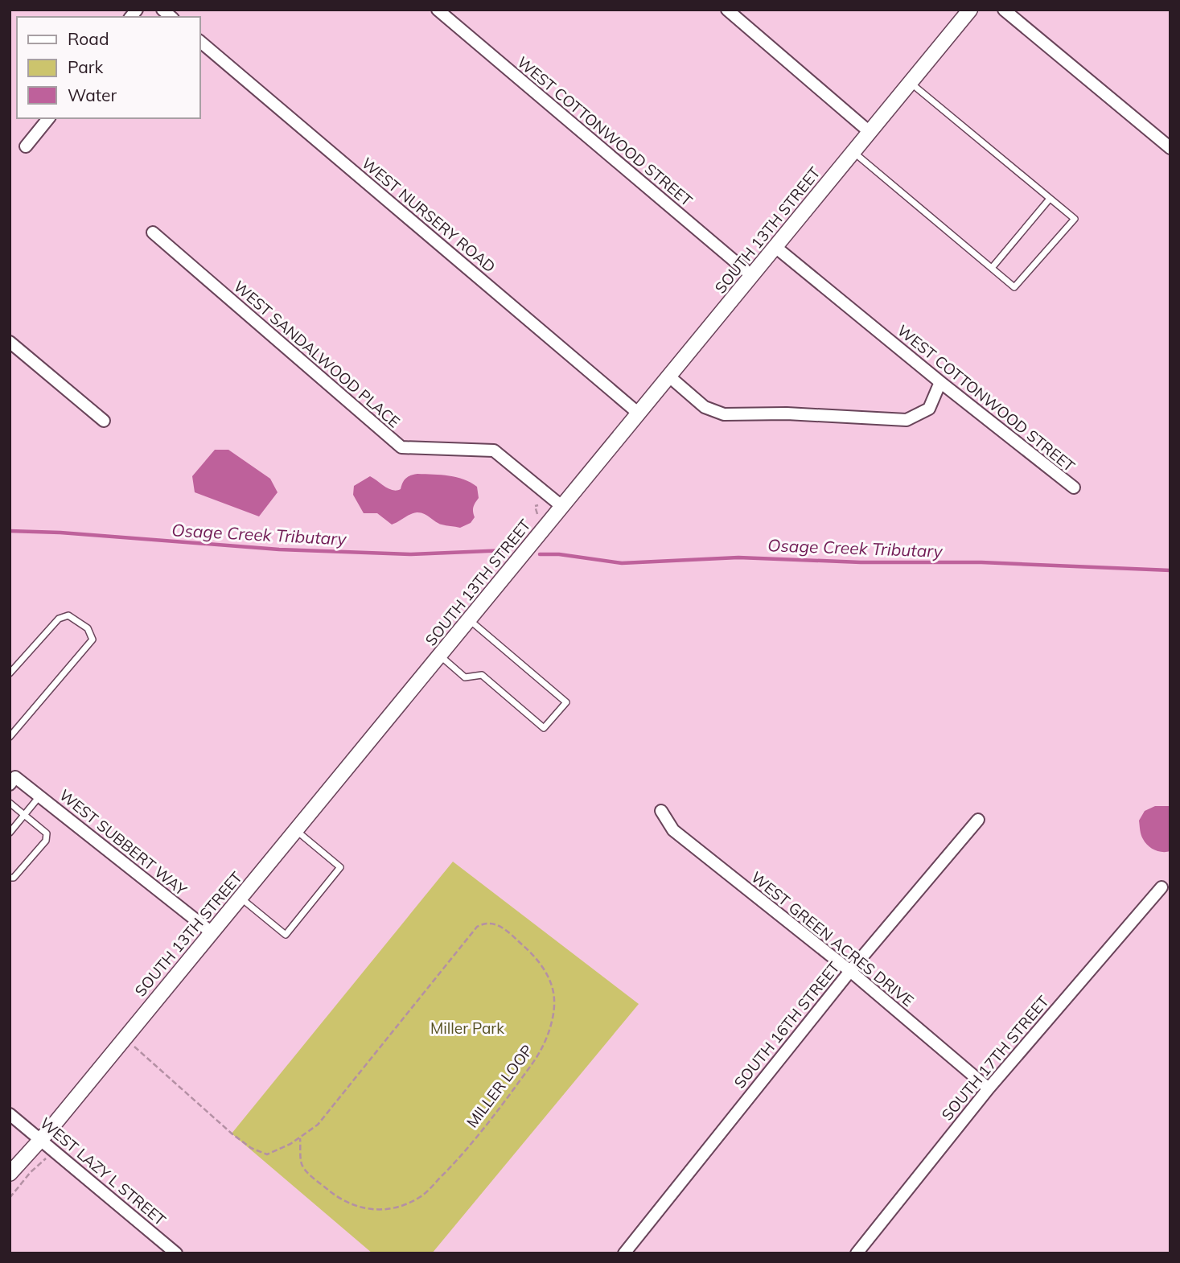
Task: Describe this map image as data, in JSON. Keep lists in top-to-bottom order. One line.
{"streets":{"street":["WEST COTTONWOOD STREET","WEST NURSERY ROAD","SOUTH 13TH STREET","WEST SANDALWOOD PLACE","WEST SUBBERT WAY","WEST GREEN ACRES DRIVE","SOUTH 16TH STREET","SOUTH 17TH STREET","WEST LAZY L STREET"],"path":["MILLER LOOP"]},"crossings":[["WEST COTTONWOOD STREET","SOUTH 13TH STREET"],["WEST NURSERY ROAD","SOUTH 13TH STREET"],["SOUTH 13TH STREET","WEST SANDALWOOD PLACE"],["SOUTH 13TH STREET","WEST SUBBERT WAY"],["SOUTH 13TH STREET","MILLER LOOP"],["SOUTH 13TH STREET","WEST LAZY L STREET"],["WEST GREEN ACRES DRIVE","SOUTH 16TH STREET"],["WEST GREEN ACRES DRIVE","SOUTH 17TH STREET"]],"water":["Osage Creek Tributary"],"parks":["Miller Park"],"legend":["Road","Park","Water"]}
